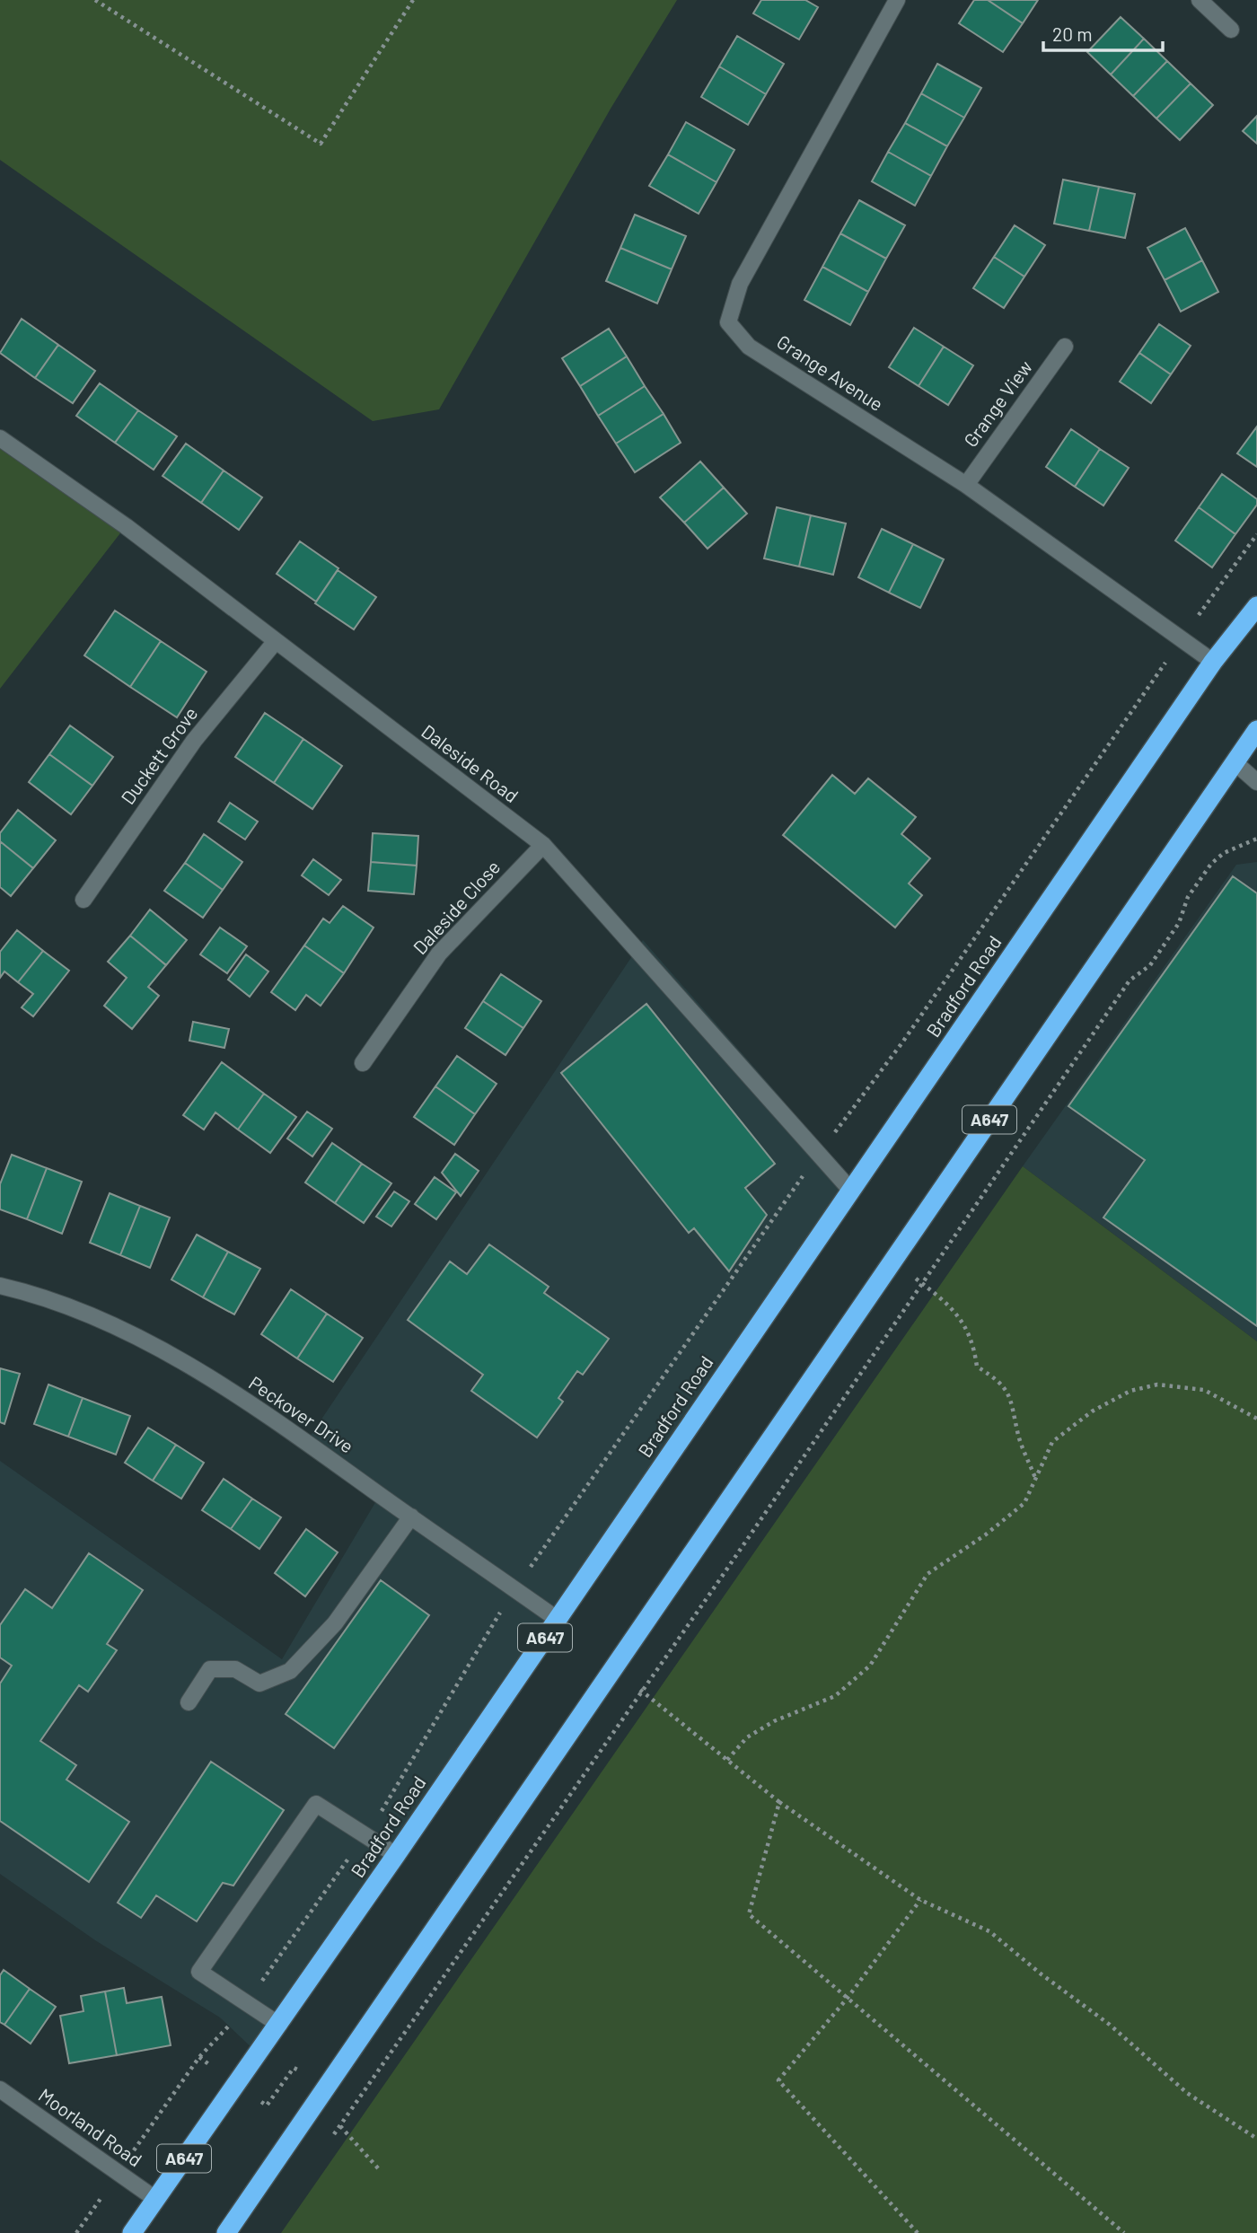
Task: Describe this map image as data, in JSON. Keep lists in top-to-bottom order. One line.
{"streets":{"highway":["Bradford Road","A647"],"street":["Grange Avenue","Grange View","Duckett Grove","Daleside Road","Daleside Close","Peckover Drive","Moorland Road"]},"crossings":[["Grange Avenue","Grange View"],["Grange Avenue","Bradford Road"],["Duckett Grove","Daleside Road"],["Daleside Road","Daleside Close"],["Daleside Road","Bradford Road"],["Bradford Road","Peckover Drive"],["Bradford Road","Moorland Road"]],"scale_bar":"20 m"}
